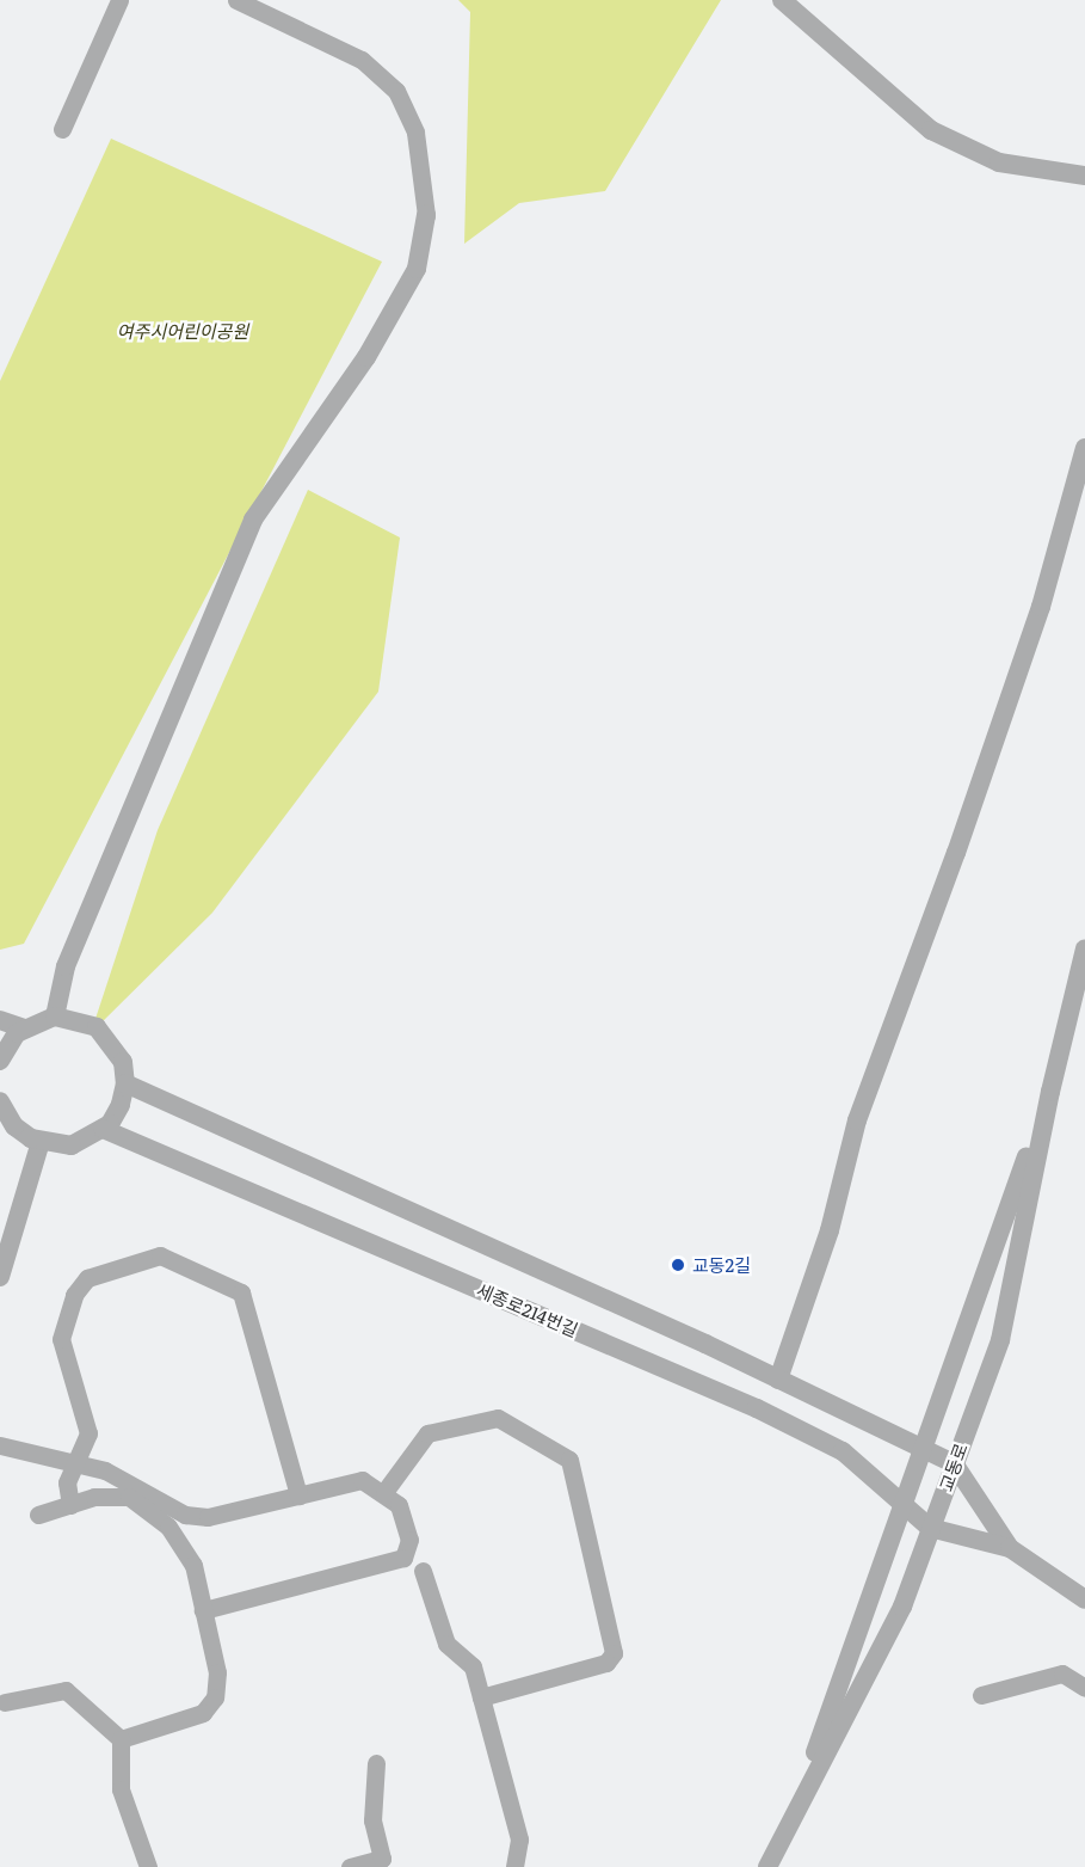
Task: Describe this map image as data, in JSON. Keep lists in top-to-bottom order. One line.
{"streets":{"street":["세종로214번길","교동로"]},"crossings":[["세종로214번길","교동로"]],"parks":["여주시어린이공원"],"places":["교동2길"]}
